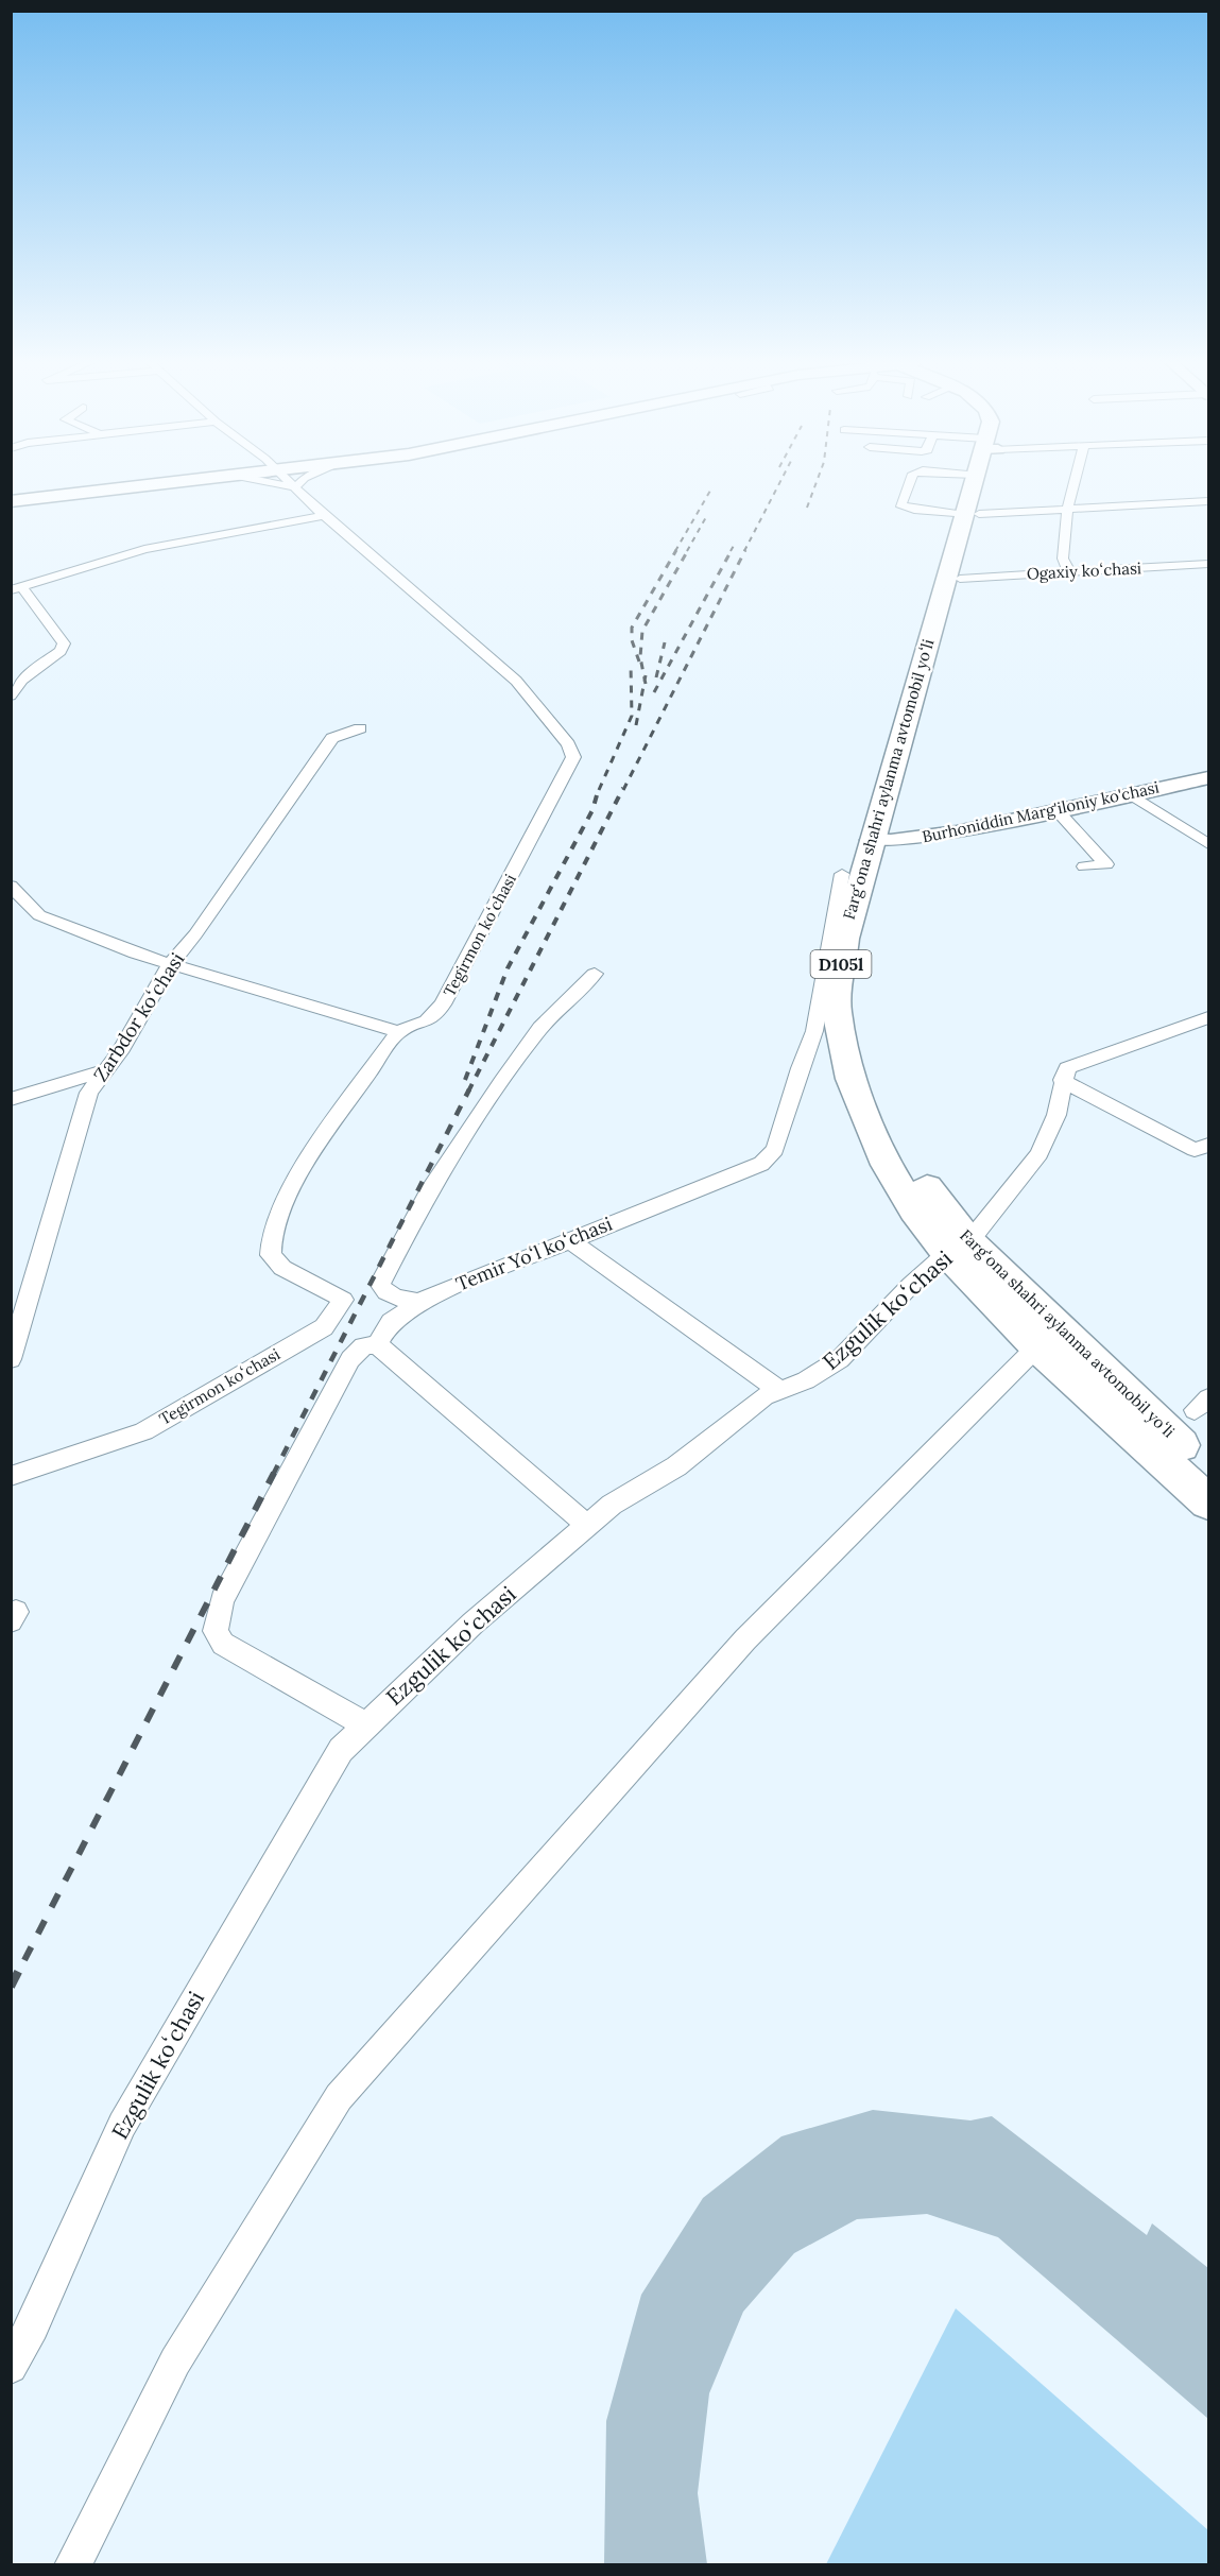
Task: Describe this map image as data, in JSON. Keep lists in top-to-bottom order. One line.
{"streets":{"highway":["Fargʻona shahri aylanma avtomobil yoʻli","D105l"],"street":["Ogaxiy koʻchasi","Burhoniddin Marg'iloniy ko'chasi","Tegirmon koʻchasi","Zarbdor koʻchasi","Temir Yoʻl koʻchasi","Ezgulik koʻchasi"]},"crossings":[["Ogaxiy koʻchasi","Fargʻona shahri aylanma avtomobil yoʻli"],["Fargʻona shahri aylanma avtomobil yoʻli","Burhoniddin Marg'iloniy ko'chasi"],["Fargʻona shahri aylanma avtomobil yoʻli","Ezgulik koʻchasi"]]}
